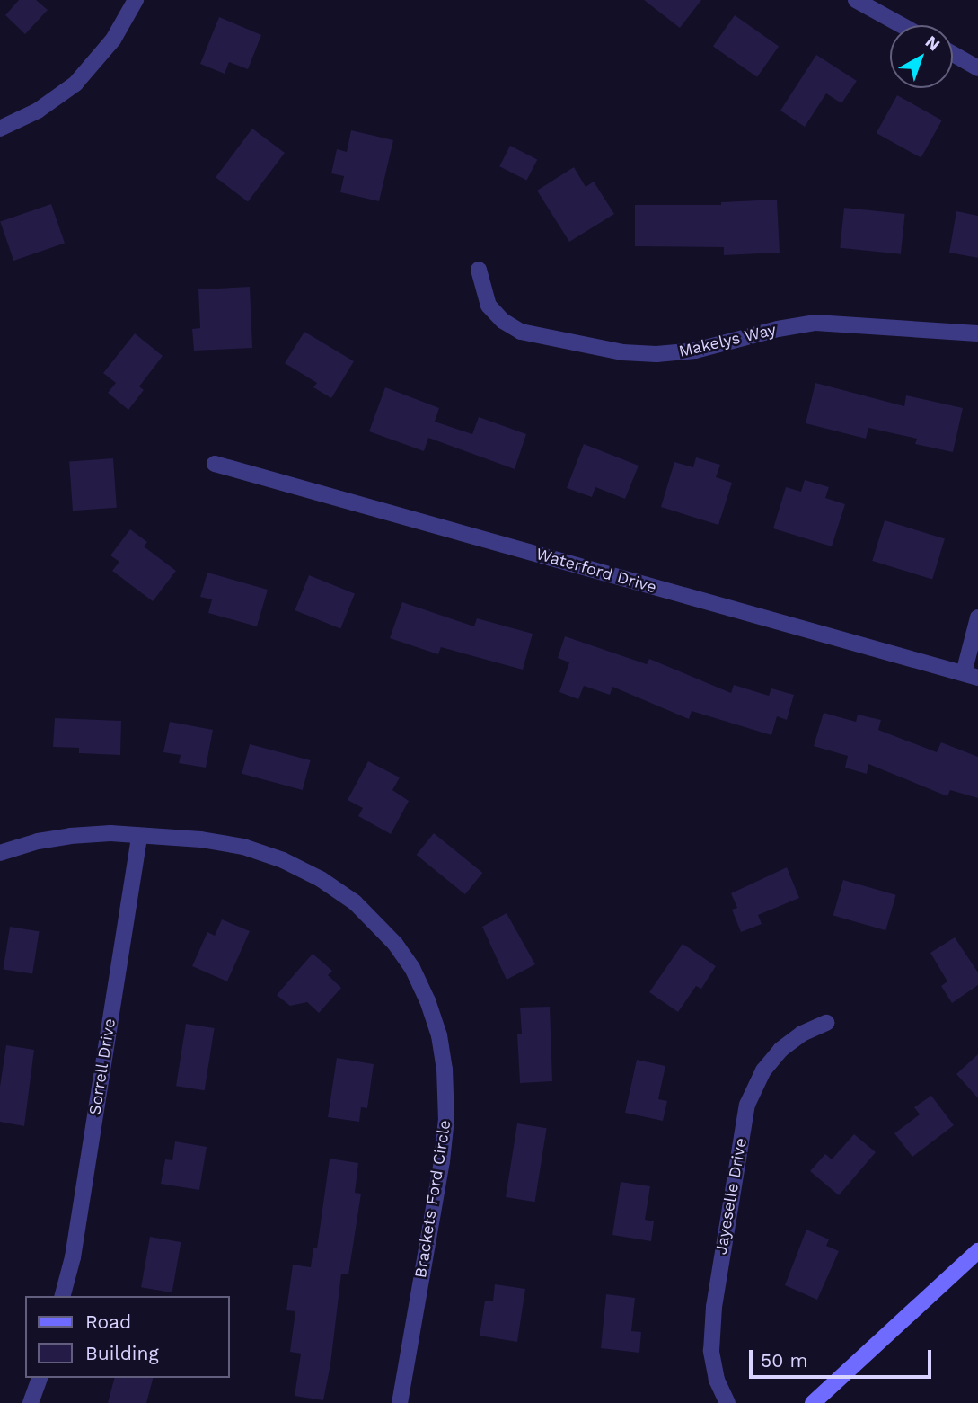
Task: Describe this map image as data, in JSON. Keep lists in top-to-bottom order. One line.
{"streets":{"street":["Makelys Way","Waterford Drive","Sorrell Drive","Jayeselle Drive","Brackets Ford Circle"]},"crossings":[["Sorrell Drive","Brackets Ford Circle"]],"legend":["Road","Building"],"scale_bar":"50 m","north":"top right"}
